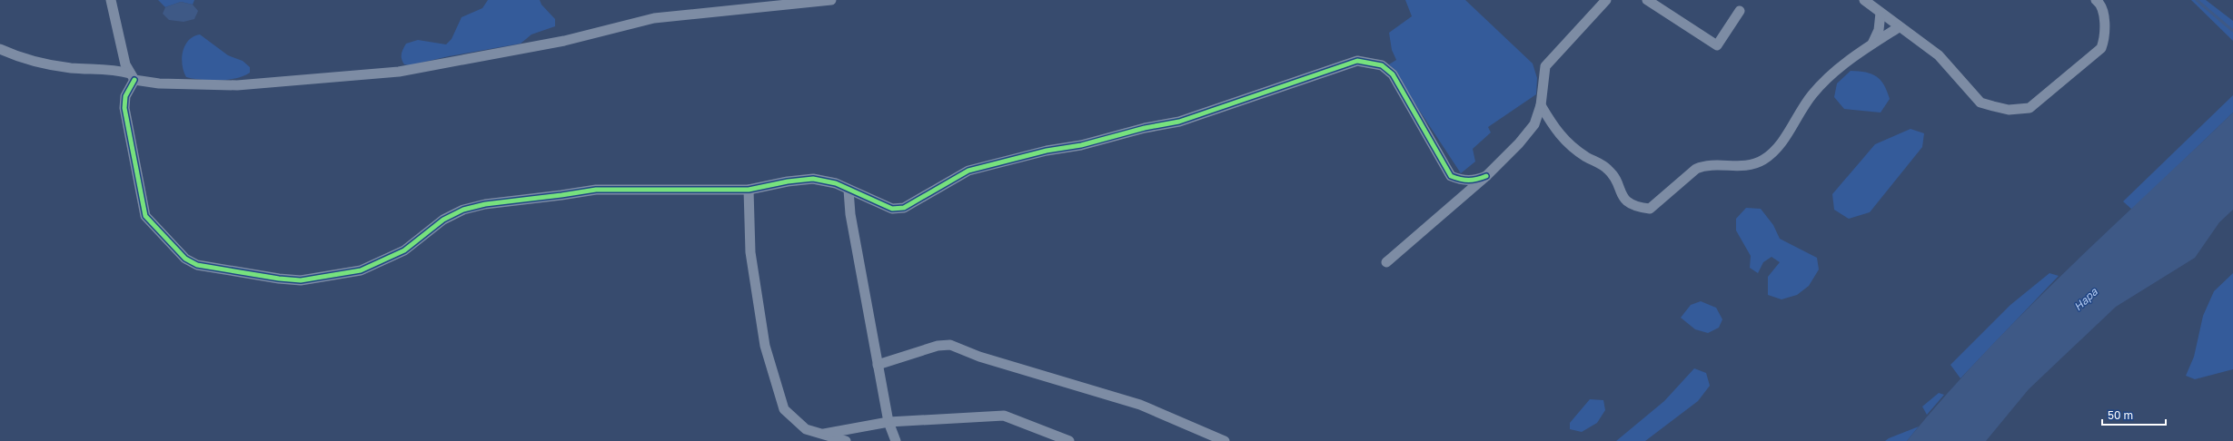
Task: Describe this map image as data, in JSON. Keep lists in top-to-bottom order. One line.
{"water":["Нара"],"scale_bar":"50 m"}
